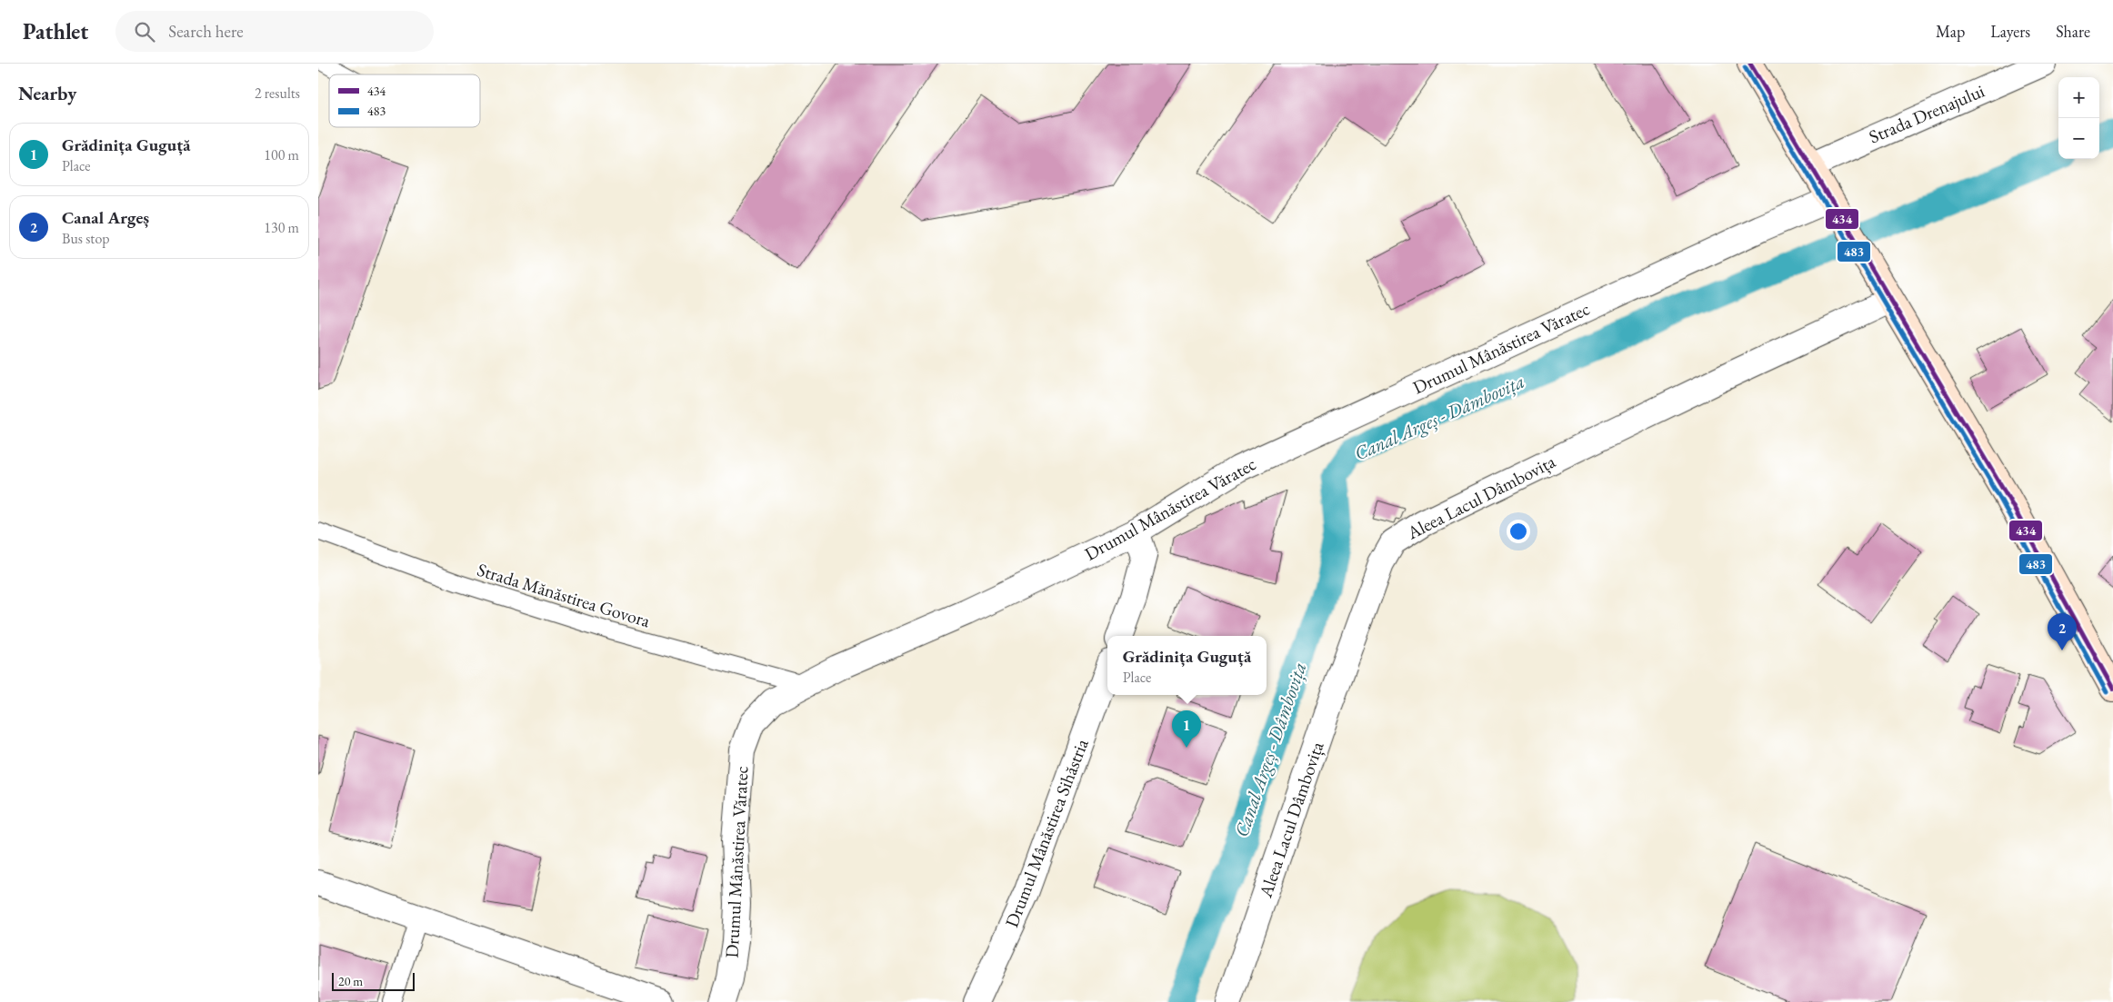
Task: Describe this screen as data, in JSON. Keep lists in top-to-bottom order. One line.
{"streets":{"street":["Strada Drenajului","Drumul Mânăstirea Văratec","Aleea Lacul Dâmbovița","Drumul Mânăstirea Sihăstria"],"lane":["Strada Mănăstirea Govora"]},"crossings":[["Drumul Mânăstirea Văratec","Strada Mănăstirea Govora"]],"water":["Canal Argeș - Dâmbovița"],"lines":["transit line 434","transit line 483"],"legend":["434","483"],"scale_bar":"20 m","page":{"header":"Pathlet","search":"Search here","nav":["Map","Layers","Share"],"heading":["Nearby","2 results"],"map_buttons":["+","−"],"list":[{"mark":"1","name":"Grădinița Guguță","note":"Place","value":"100 m"},{"mark":"2","name":"Canal Argeș","note":"Bus stop","value":"130 m"}],"pins":["2","1"],"popup":["Grădinița Guguță","Place"],"scale":"20 m"}}
